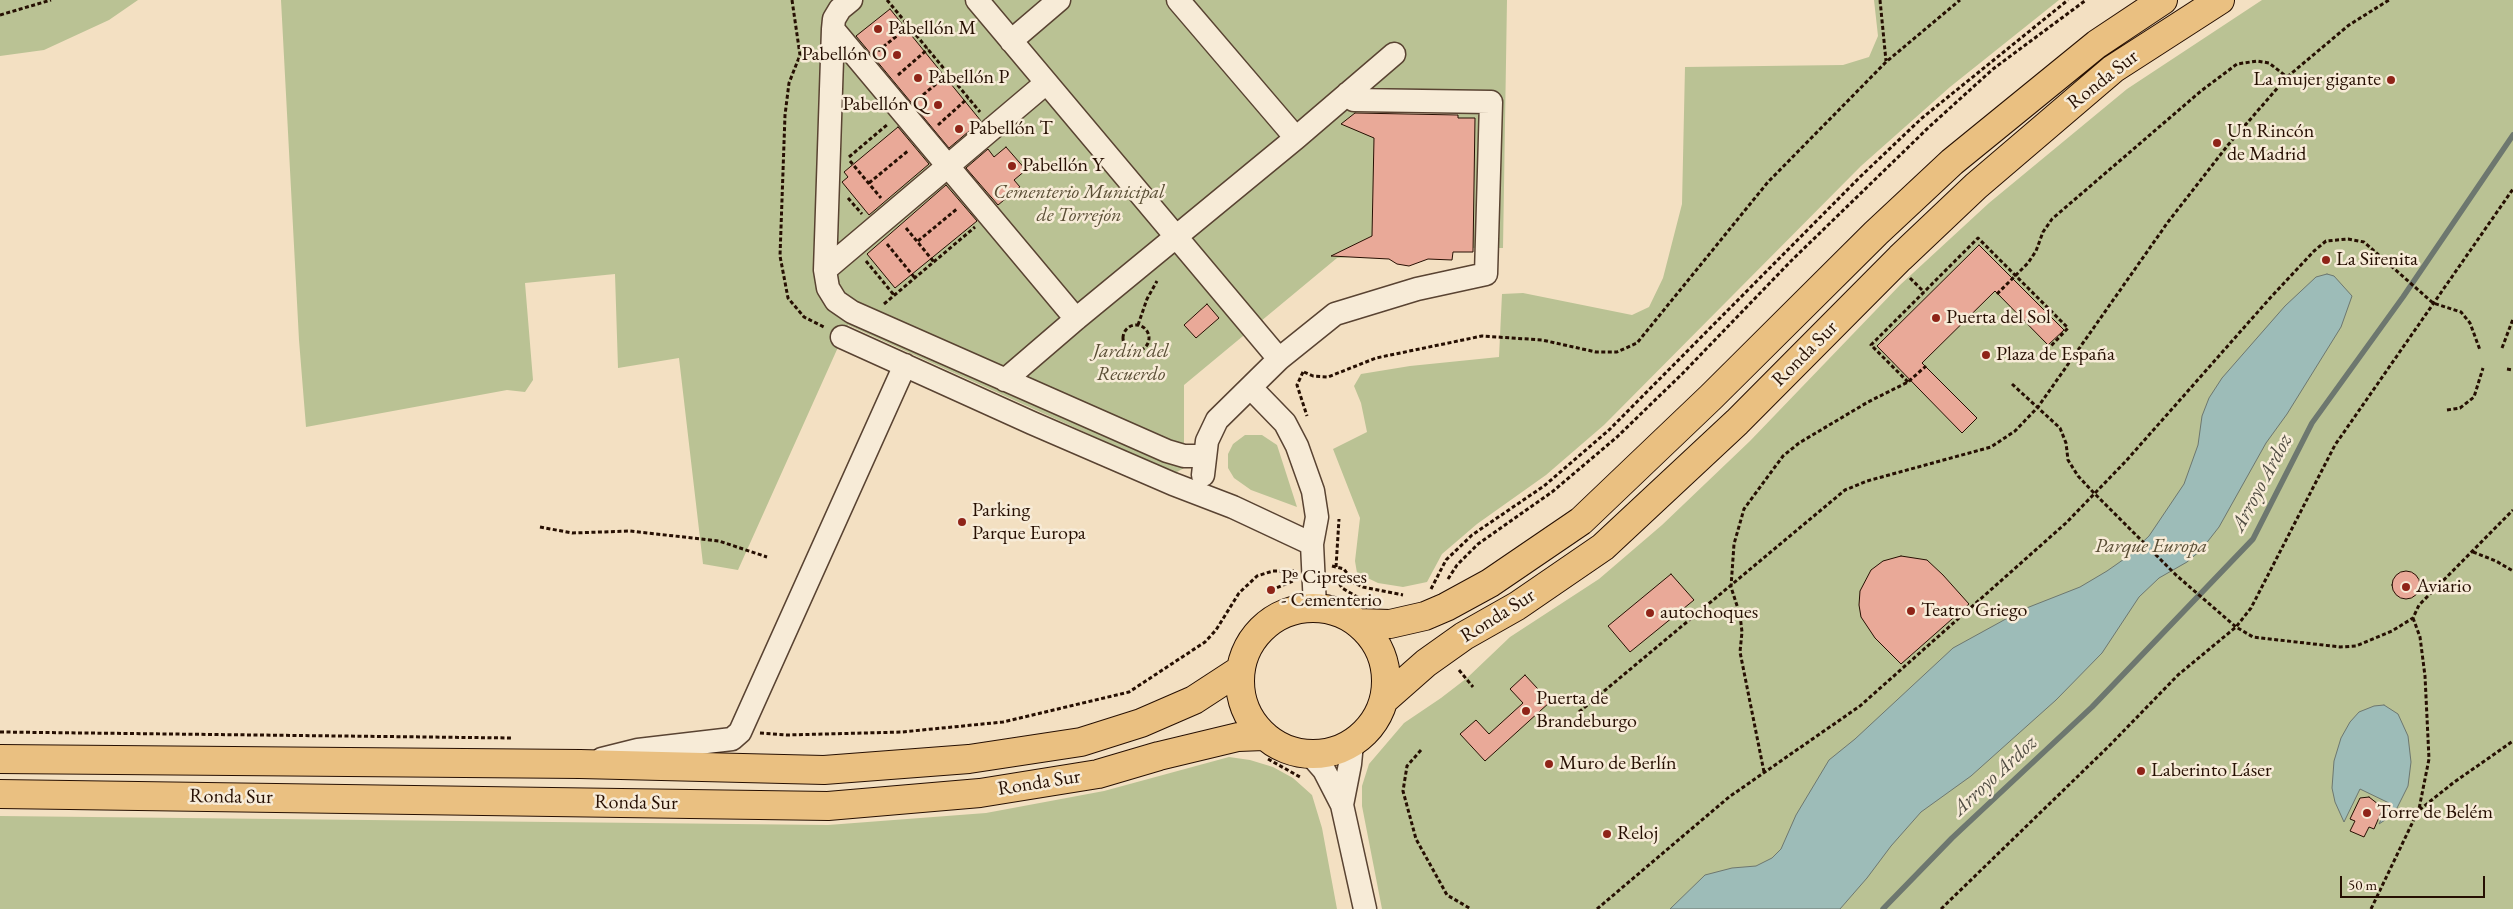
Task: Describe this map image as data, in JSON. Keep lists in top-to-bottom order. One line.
{"streets":{"main road":["Ronda Sur"]},"water":["Arroyo Ardoz"],"parks":["Cementerio Municipal de Torrejón","Jardín del Recuerdo","Parque Europa"],"places":["Pabellón M","Pabellón O","Pabellón P","La mujer gigante","Pabellón Q","Pabellón T","Un Rincón de Madrid","Pabellón Y","La Sirenita","Puerta del Sol","Plaza de España","Parking Parque Europa","Aviario","Pº Cipreses - Cementerio","Teatro Griego","autochoques","Puerta de Brandeburgo","Muro de Berlín","Laberinto Láser","Torre de Belém","Reloj"],"scale_bar":"50 m"}
